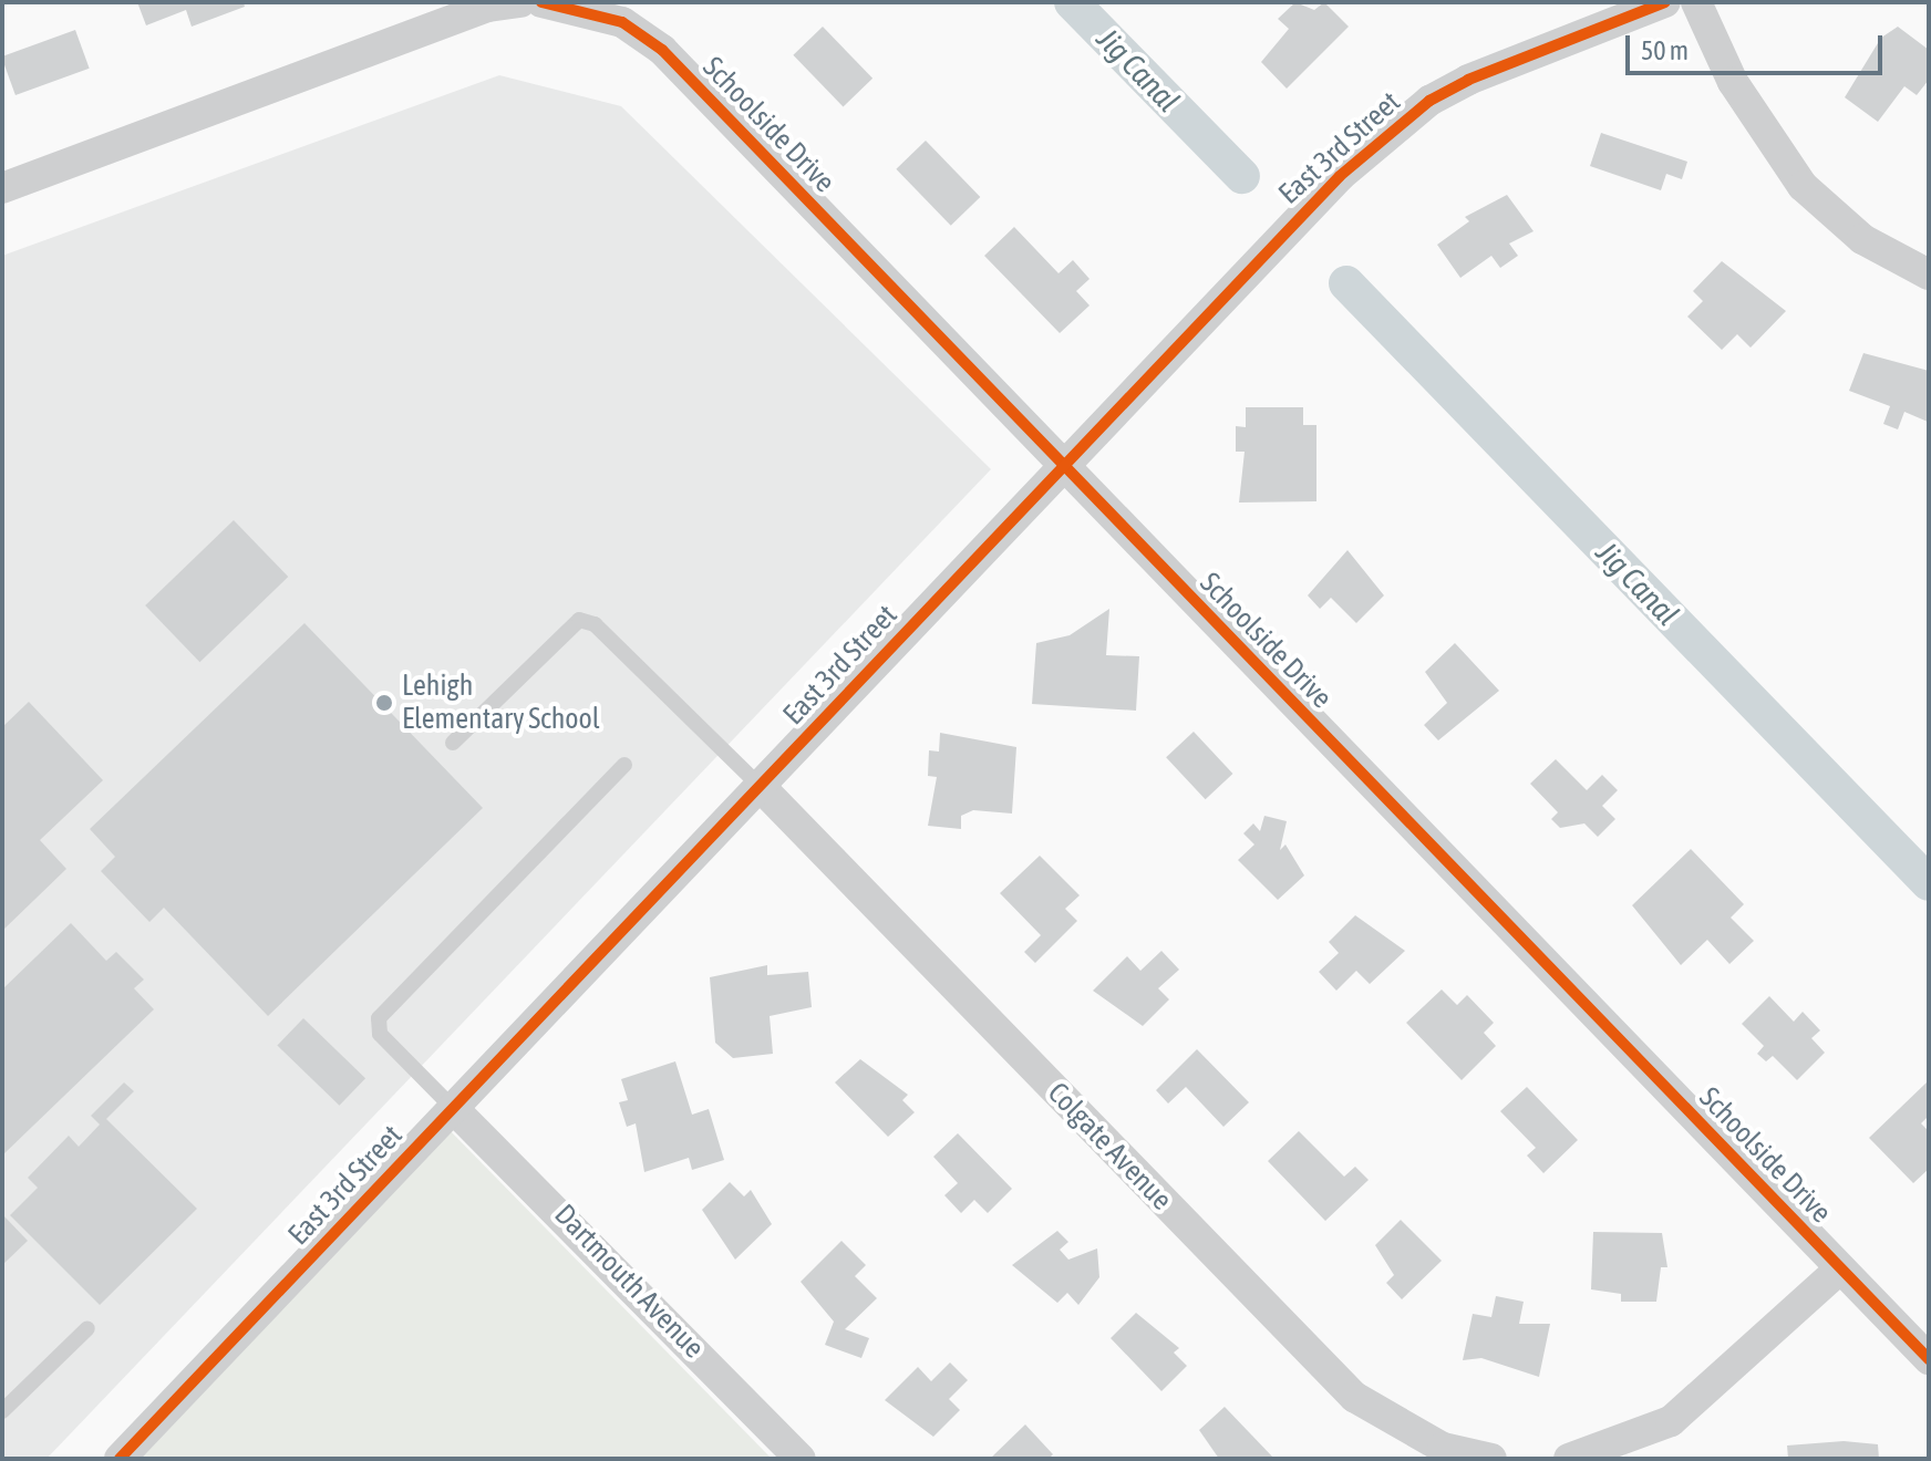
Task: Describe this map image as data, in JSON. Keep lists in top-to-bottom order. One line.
{"streets":{"street":["Schoolside Drive","East 3rd Street","Colgate Avenue","Dartmouth Avenue"]},"crossings":[["Schoolside Drive","East 3rd Street"],["East 3rd Street","Colgate Avenue"],["East 3rd Street","Dartmouth Avenue"]],"water":["Jig Canal"],"places":["Lehigh Elementary School"],"scale_bar":"50 m"}
